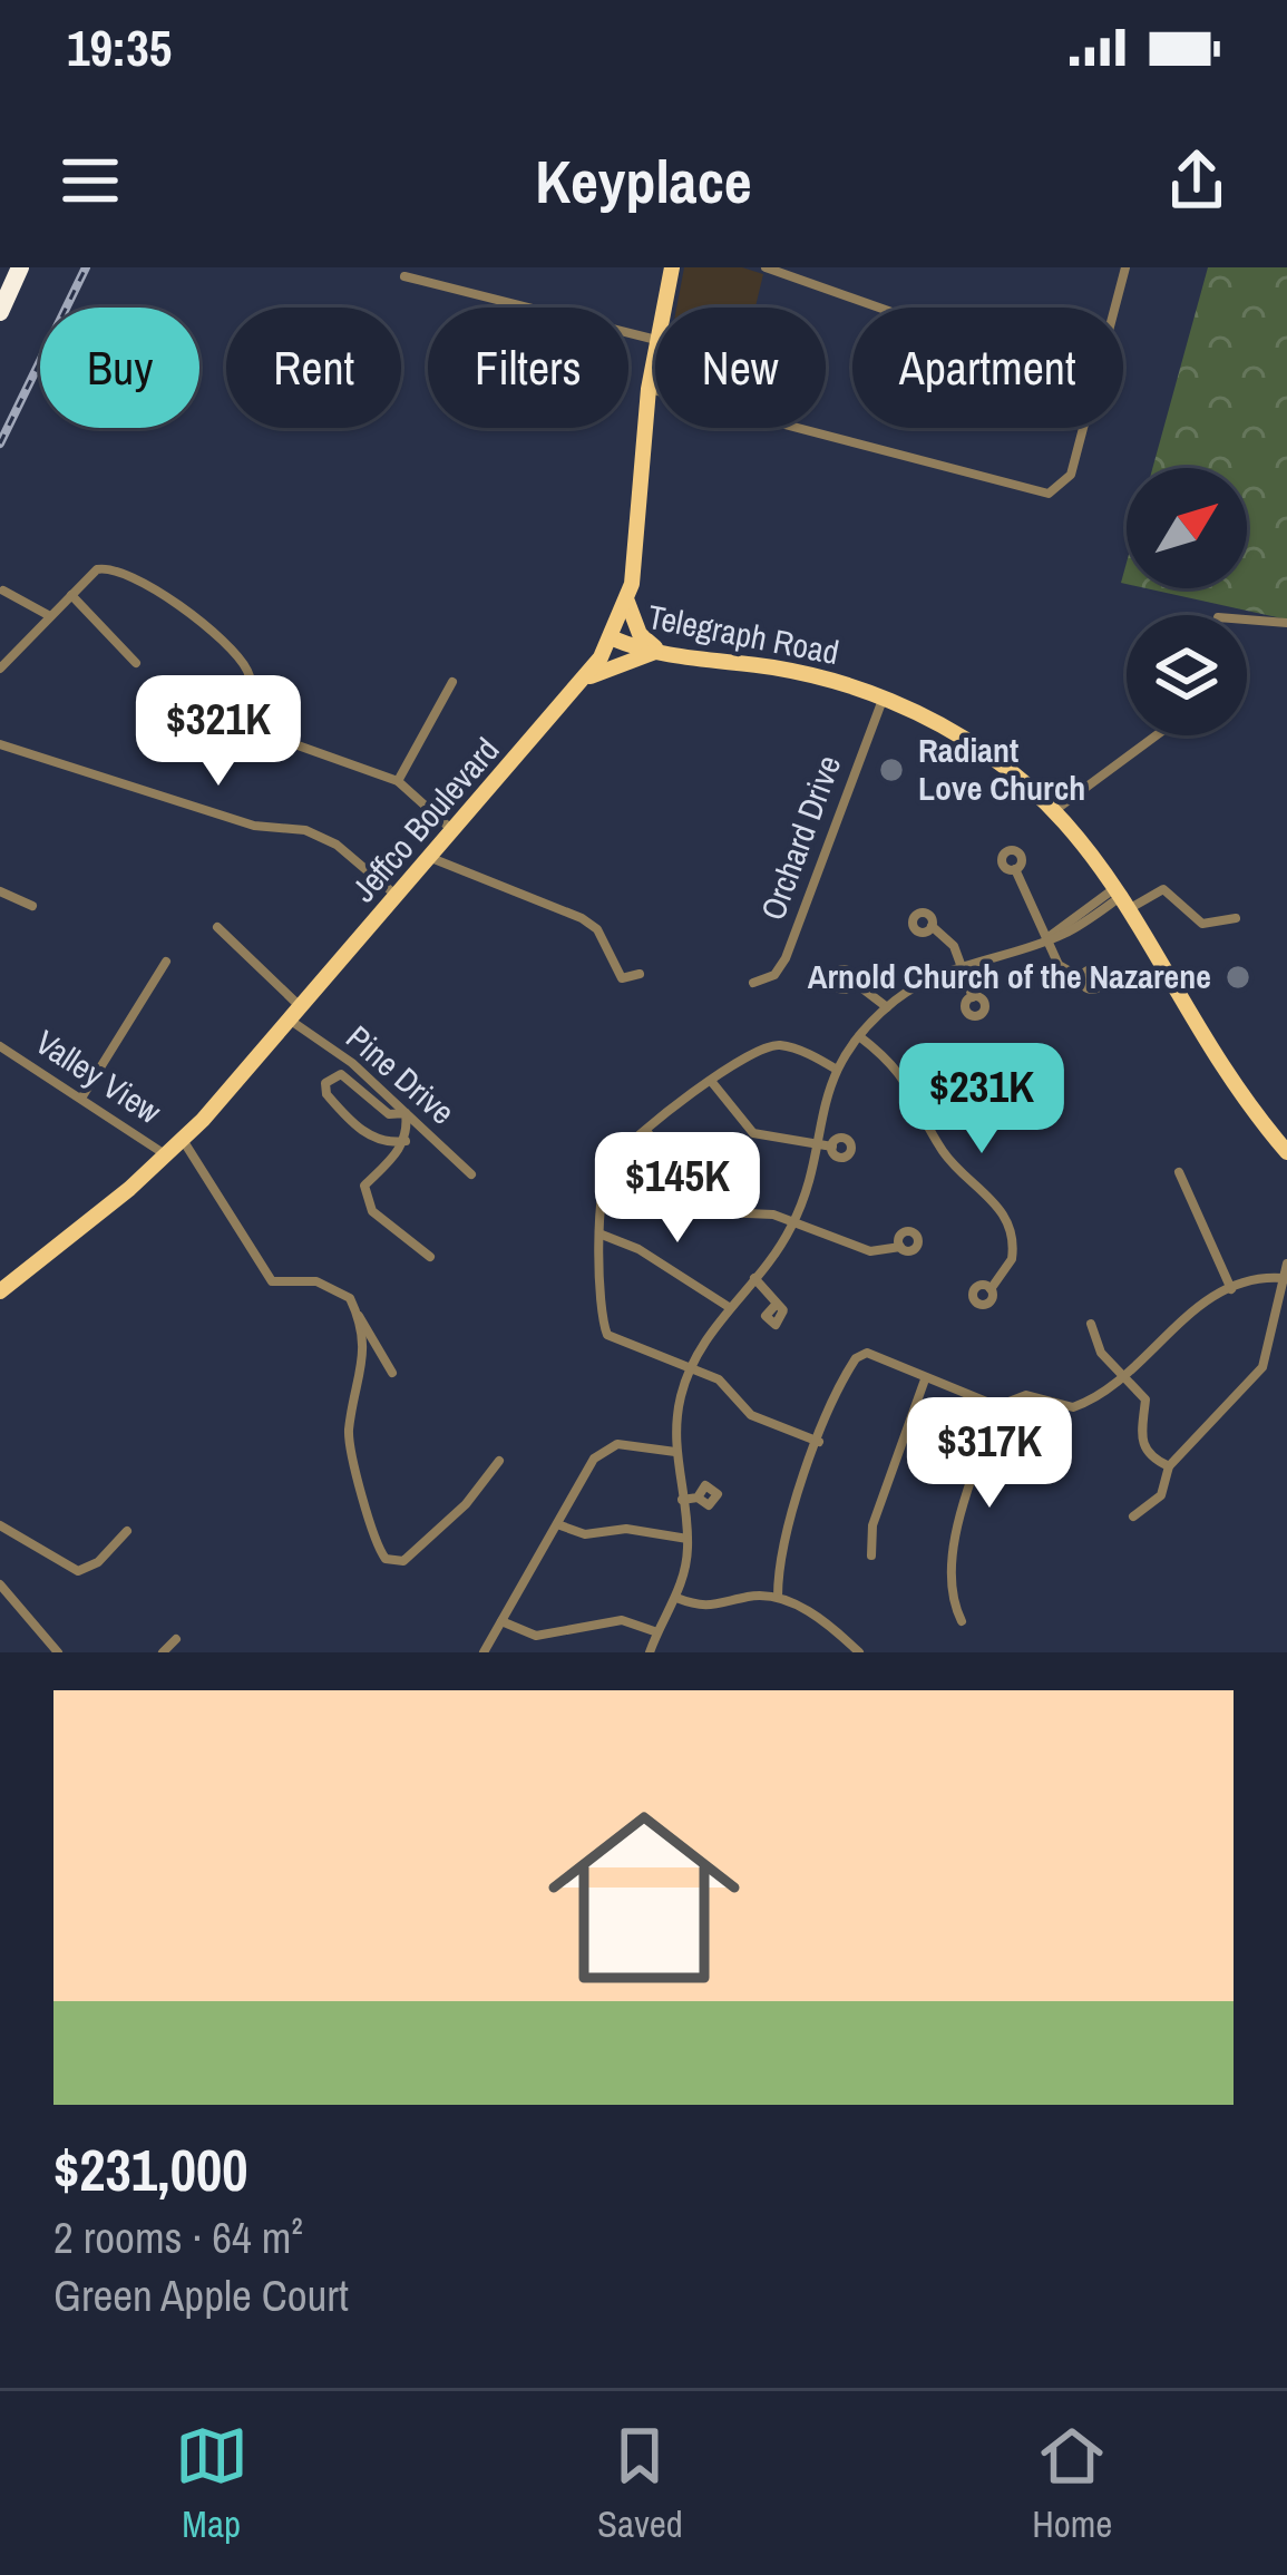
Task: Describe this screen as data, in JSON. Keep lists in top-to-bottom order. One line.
{"streets":{"main road":["Telegraph Road","Jeffco Boulevard"],"street":["Orchard Drive","Pine Drive","Valley View"]},"crossings":[["Telegraph Road","Jeffco Boulevard"],["Telegraph Road","Orchard Drive"],["Jeffco Boulevard","Pine Drive"],["Jeffco Boulevard","Valley View"]],"places":["Radiant Love Church","Arnold Church of the Nazarene"],"north":"top right","page":{"status":"19:35","header":"Keyplace","chip":["Buy","Rent","Filters","New","Apartment"],"price":["$321K","$231K","$145K","$317K"],"list":[{"name":"$231,000","note":"2 rooms · 64 m² · Green Apple Court"}],"tabs":["Map","Saved","Home"]}}
